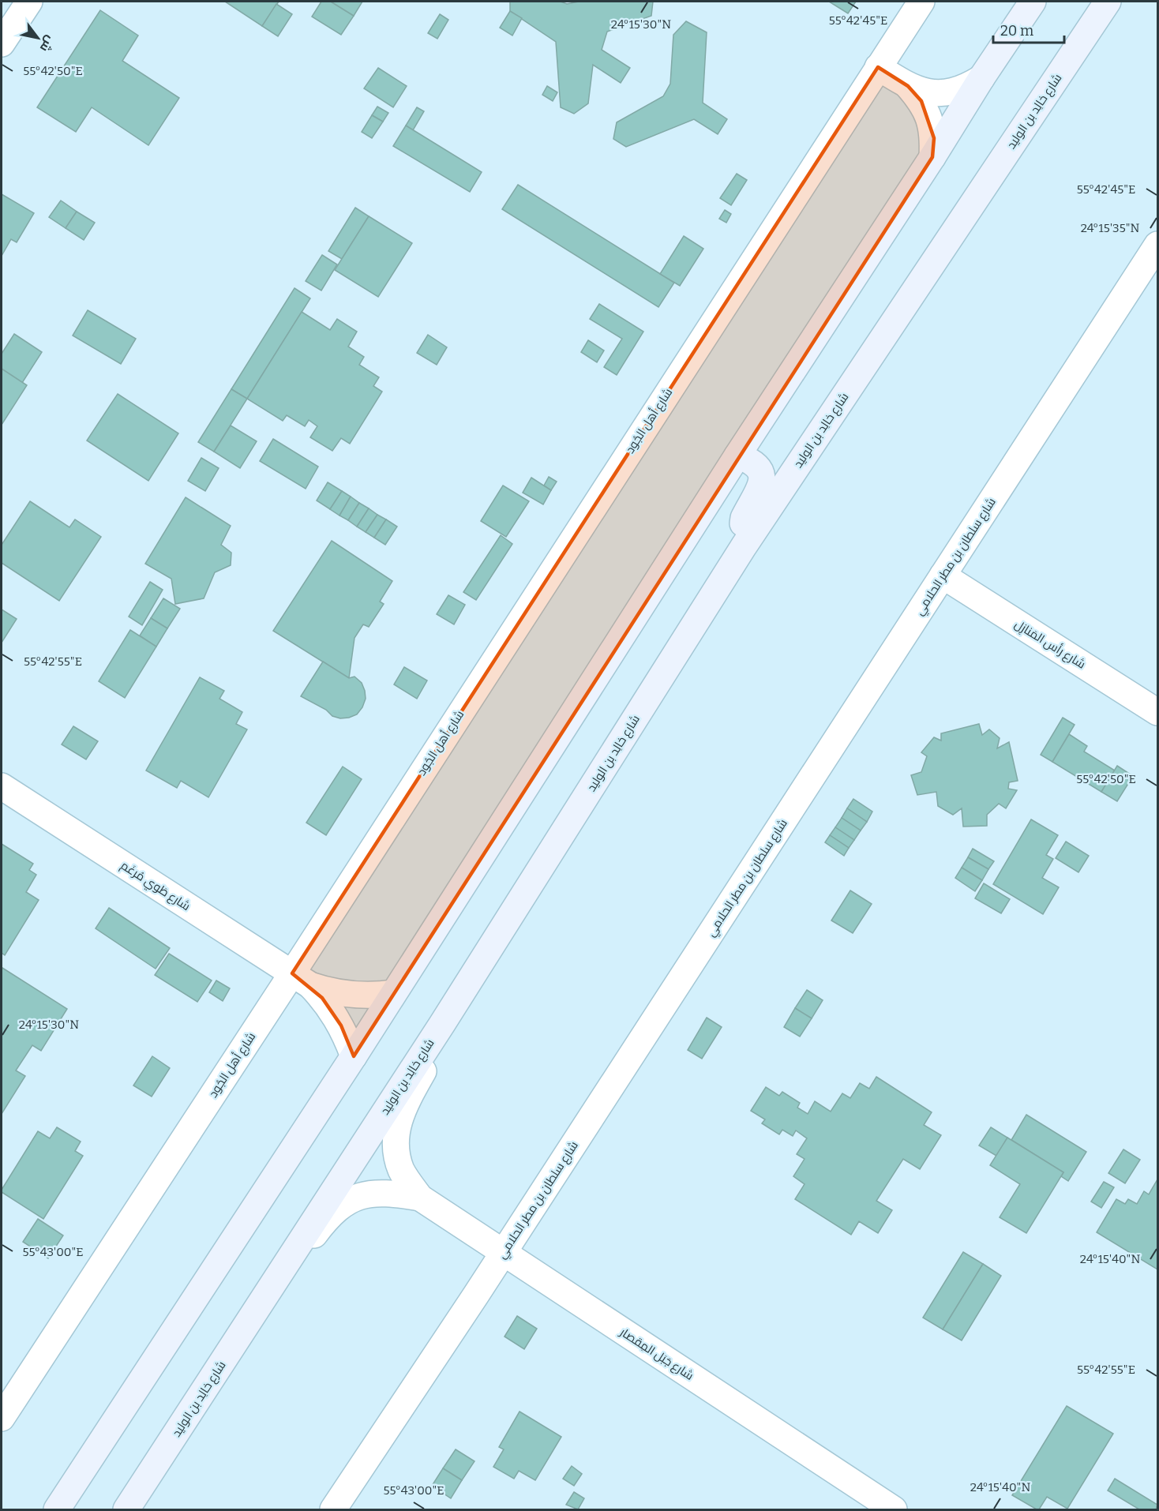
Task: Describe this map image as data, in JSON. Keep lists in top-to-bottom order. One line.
{"streets":{"street":["شارع خالِد بن الوليد","شارع أهل الجُود","شارع سلطان بن مطر الحلامي","شارع رأس المَنازِل","شارع طَوي مُرغَم","شارع جَبَل المِقصار"]},"crossings":[["شارع خالِد بن الوليد","شارع جَبَل المِقصار"],["شارع أهل الجُود","شارع طَوي مُرغَم"],["شارع سلطان بن مطر الحلامي","شارع رأس المَنازِل"],["شارع سلطان بن مطر الحلامي","شارع جَبَل المِقصار"]],"scale_bar":"20 m","north":"bottom right","coordinates":["55°42'45\"E","24°15'30\"N","55°42'50\"E","24°15'35\"N","55°42'55\"E","55°43'00\"E","24°15'40\"N"]}
